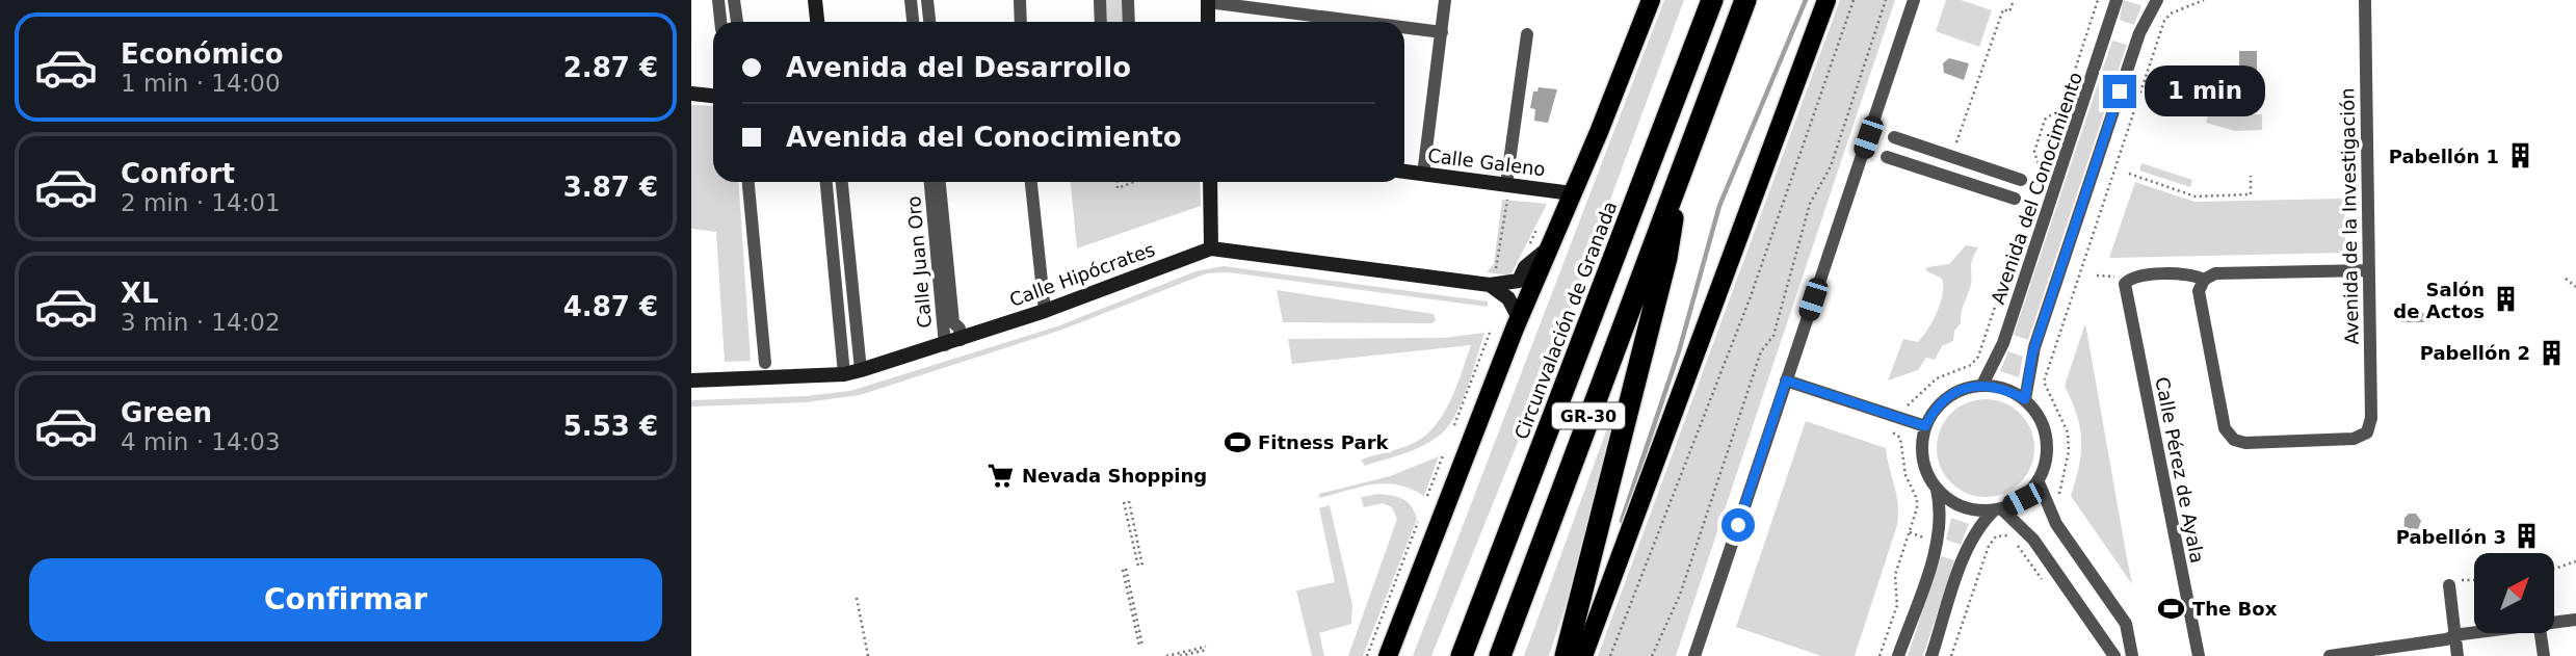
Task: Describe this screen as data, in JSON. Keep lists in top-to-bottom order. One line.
{"streets":{"highway":["Circunvalación de Granada","GR-30"],"street":["Calle Galeno","Avenida del Conocimiento","Avenida de la Investigación","Calle Juan Oro","Calle Hipócrates","Calle Pérez de Ayala"]},"crossings":[["Avenida de la Investigación","Calle Pérez de Ayala"],["Calle Juan Oro","Calle Hipócrates"]],"places":{"building":["Pabellón 1","Salón de Actos","Pabellón 2","Pabellón 3"],"sports":["Fitness Park","The Box"],"supermarket":["Nevada Shopping"]},"north":"top right","page":{"list":[{"name":"Económico","note":"1 min · 14:00","value":"2.87 €"},{"name":"Confort","note":"2 min · 14:01","value":"3.87 €"},{"name":"XL","note":"3 min · 14:02","value":"4.87 €"},{"name":"Green","note":"4 min · 14:03","value":"5.53 €"}],"banner":["Avenida del Desarrollo","Avenida del Conocimiento"],"bubble":"1 min","buttons":"Confirmar"}}
